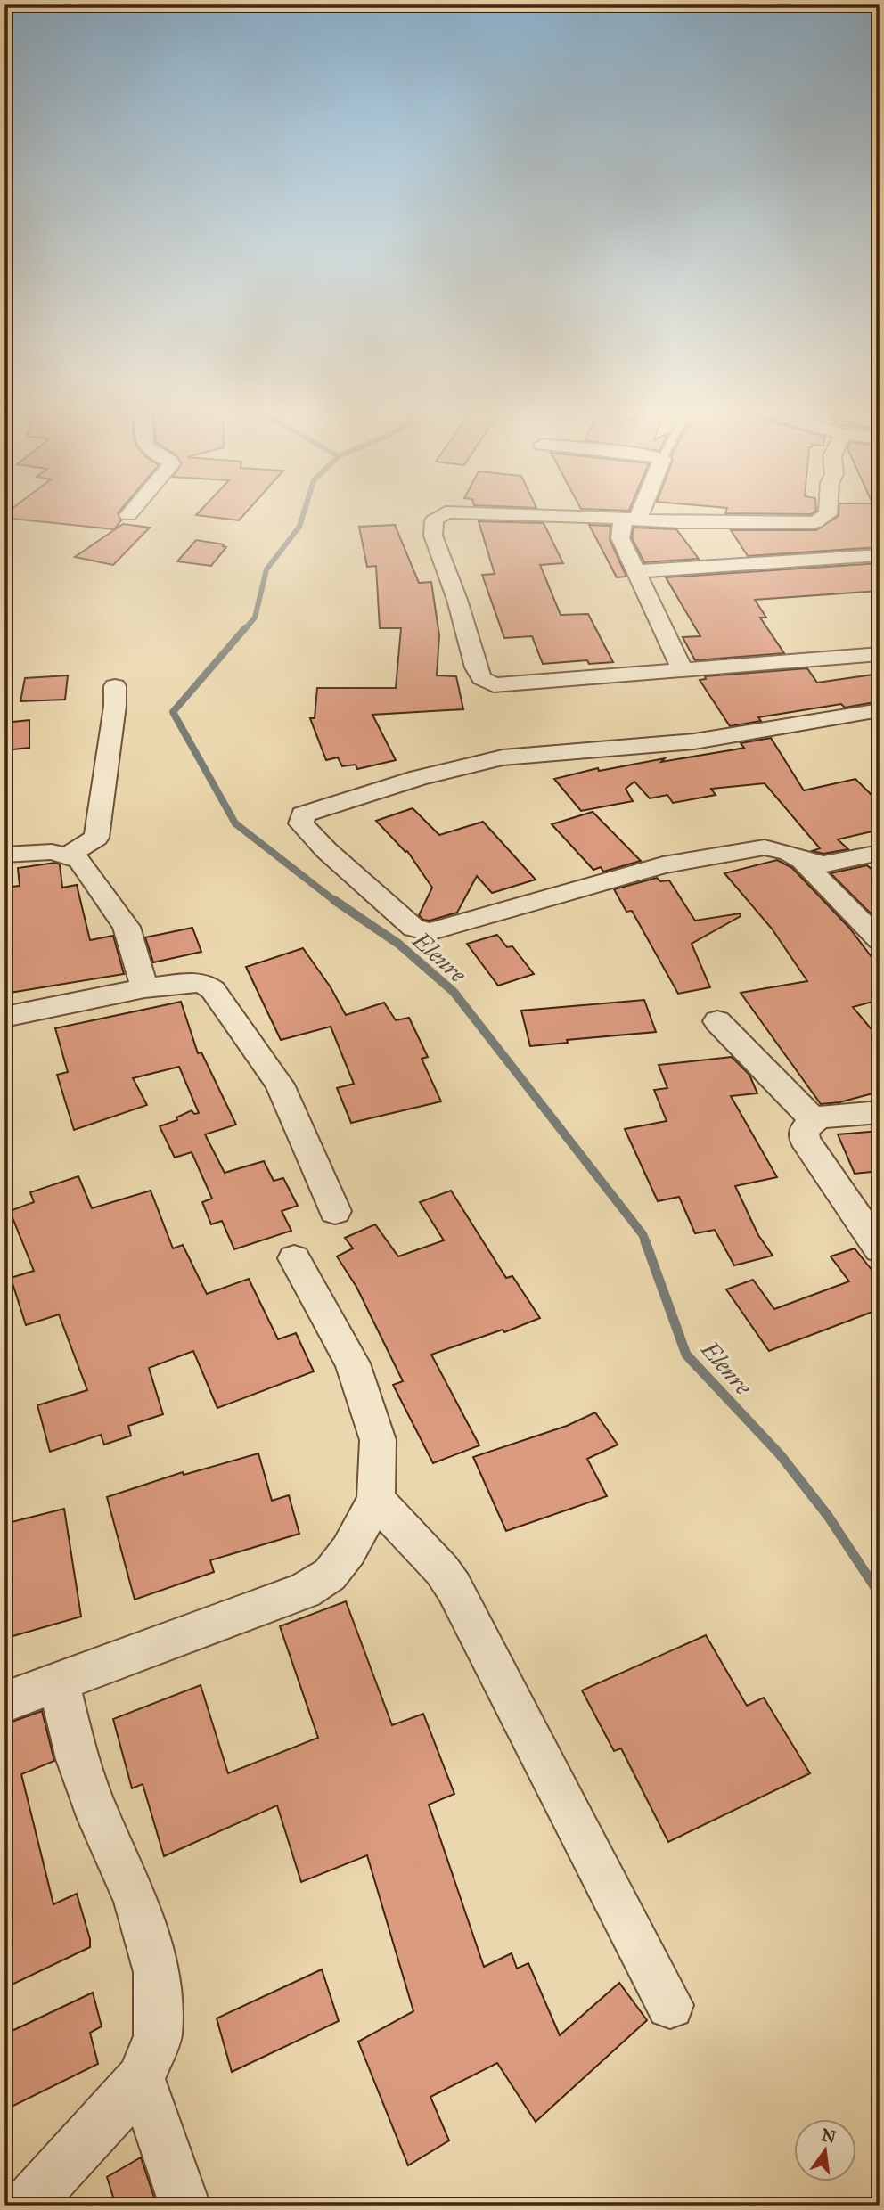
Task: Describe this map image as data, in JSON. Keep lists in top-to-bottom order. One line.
{"water":["Elenre"],"north":"top"}
